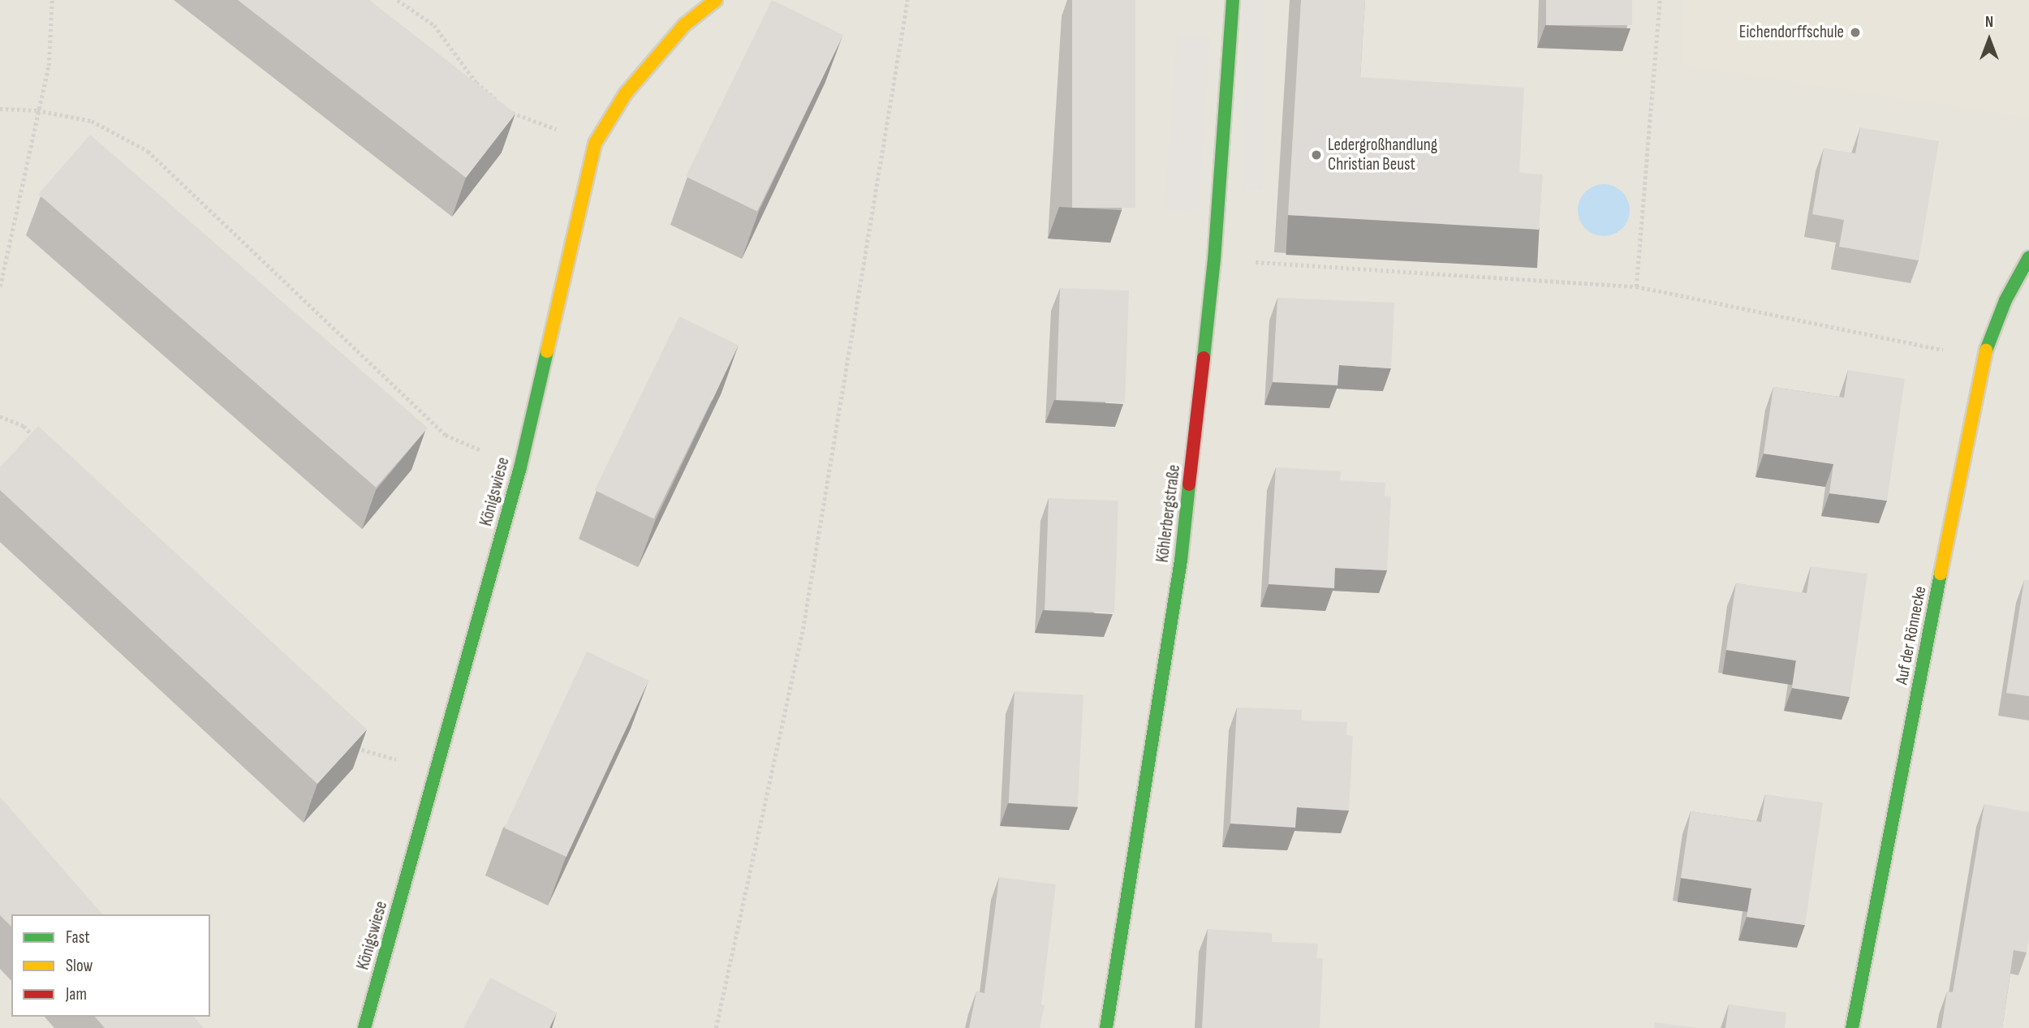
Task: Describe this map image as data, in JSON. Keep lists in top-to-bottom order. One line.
{"streets":{"street":["Königswiese","Köhlerbergstraße","Auf der Rönnecke"]},"places":["Eichendorffschule","Ledergroßhandlung Christian Beust"],"legend":["Fast","Slow","Jam"],"north":"top"}
